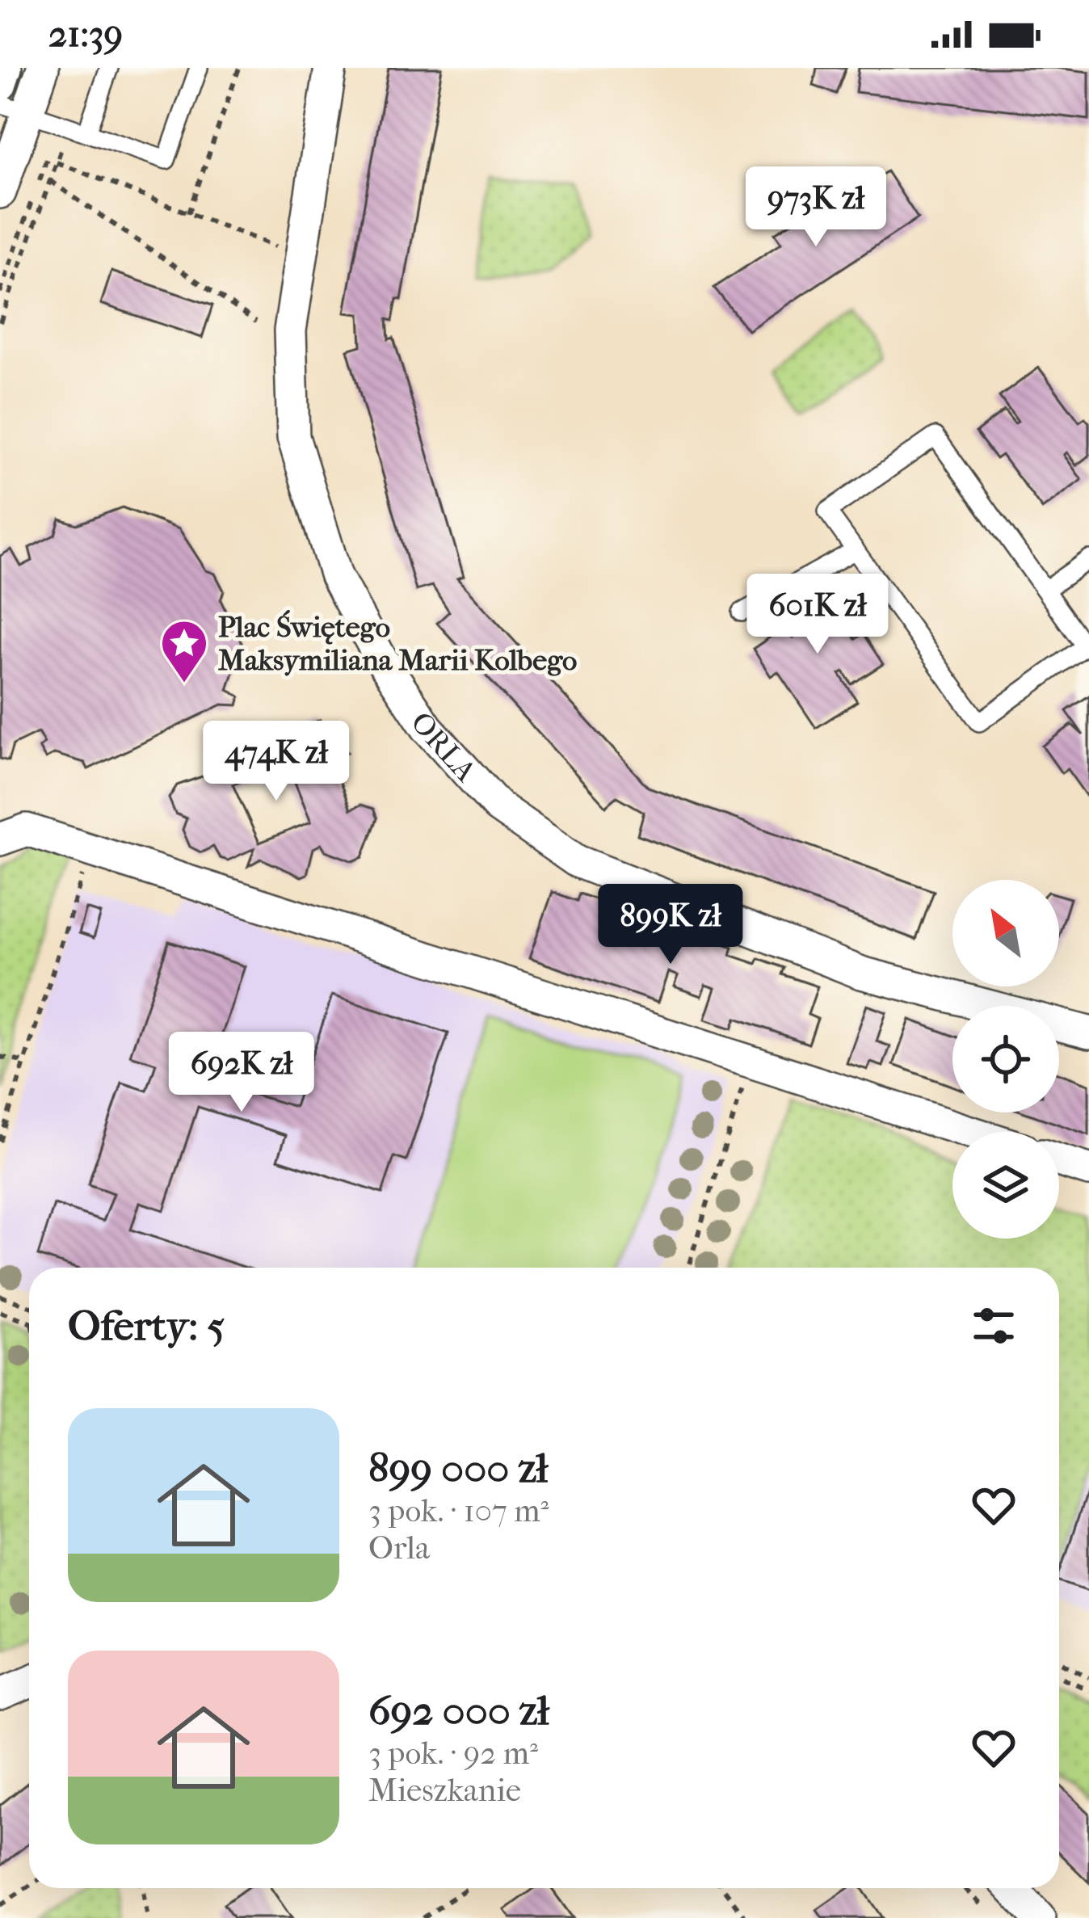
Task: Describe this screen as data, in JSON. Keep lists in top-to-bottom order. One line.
{"streets":{"street":["ORLA"]},"places":{"place":["Plac Świętego Maksymiliana Marii Kolbego"]},"north":"top left","page":{"status":"21:39","price":["973K zł","601K zł","474K zł","899K zł","692K zł"],"heading":"Oferty: 5","list":[{"name":"899 000 zł","note":"3 pok. · 107 m² · Orla"},{"name":"692 000 zł","note":"3 pok. · 92 m² · Mieszkanie"}]}}
